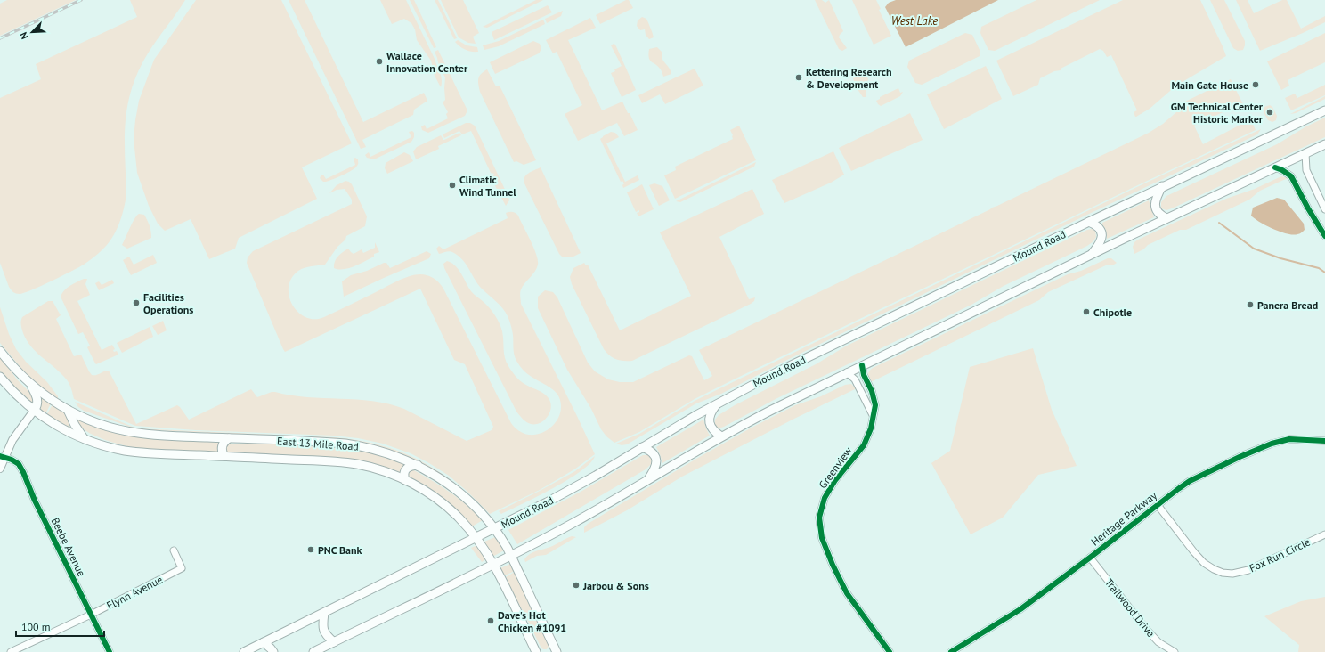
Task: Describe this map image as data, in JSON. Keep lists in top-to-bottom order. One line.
{"streets":{"main road":["Mound Road","East 13 Mile Road"],"street":["Greenview","Heritage Parkway","Beebe Avenue","Fox Run Circle","Flynn Avenue","Trailwood Drive"]},"crossings":[["Mound Road","East 13 Mile Road"],["Heritage Parkway","Fox Run Circle"],["Heritage Parkway","Trailwood Drive"],["Beebe Avenue","Flynn Avenue"]],"water":["West Lake"],"places":["Wallace Innovation Center","Kettering Research & Development","Main Gate House","GM Technical Center Historic Marker","Climatic Wind Tunnel","Facilities Operations","Panera Bread","Chipotle","PNC Bank","Jarbou & Sons","Dave's Hot Chicken #1091"],"scale_bar":"100 m","north":"bottom left"}
